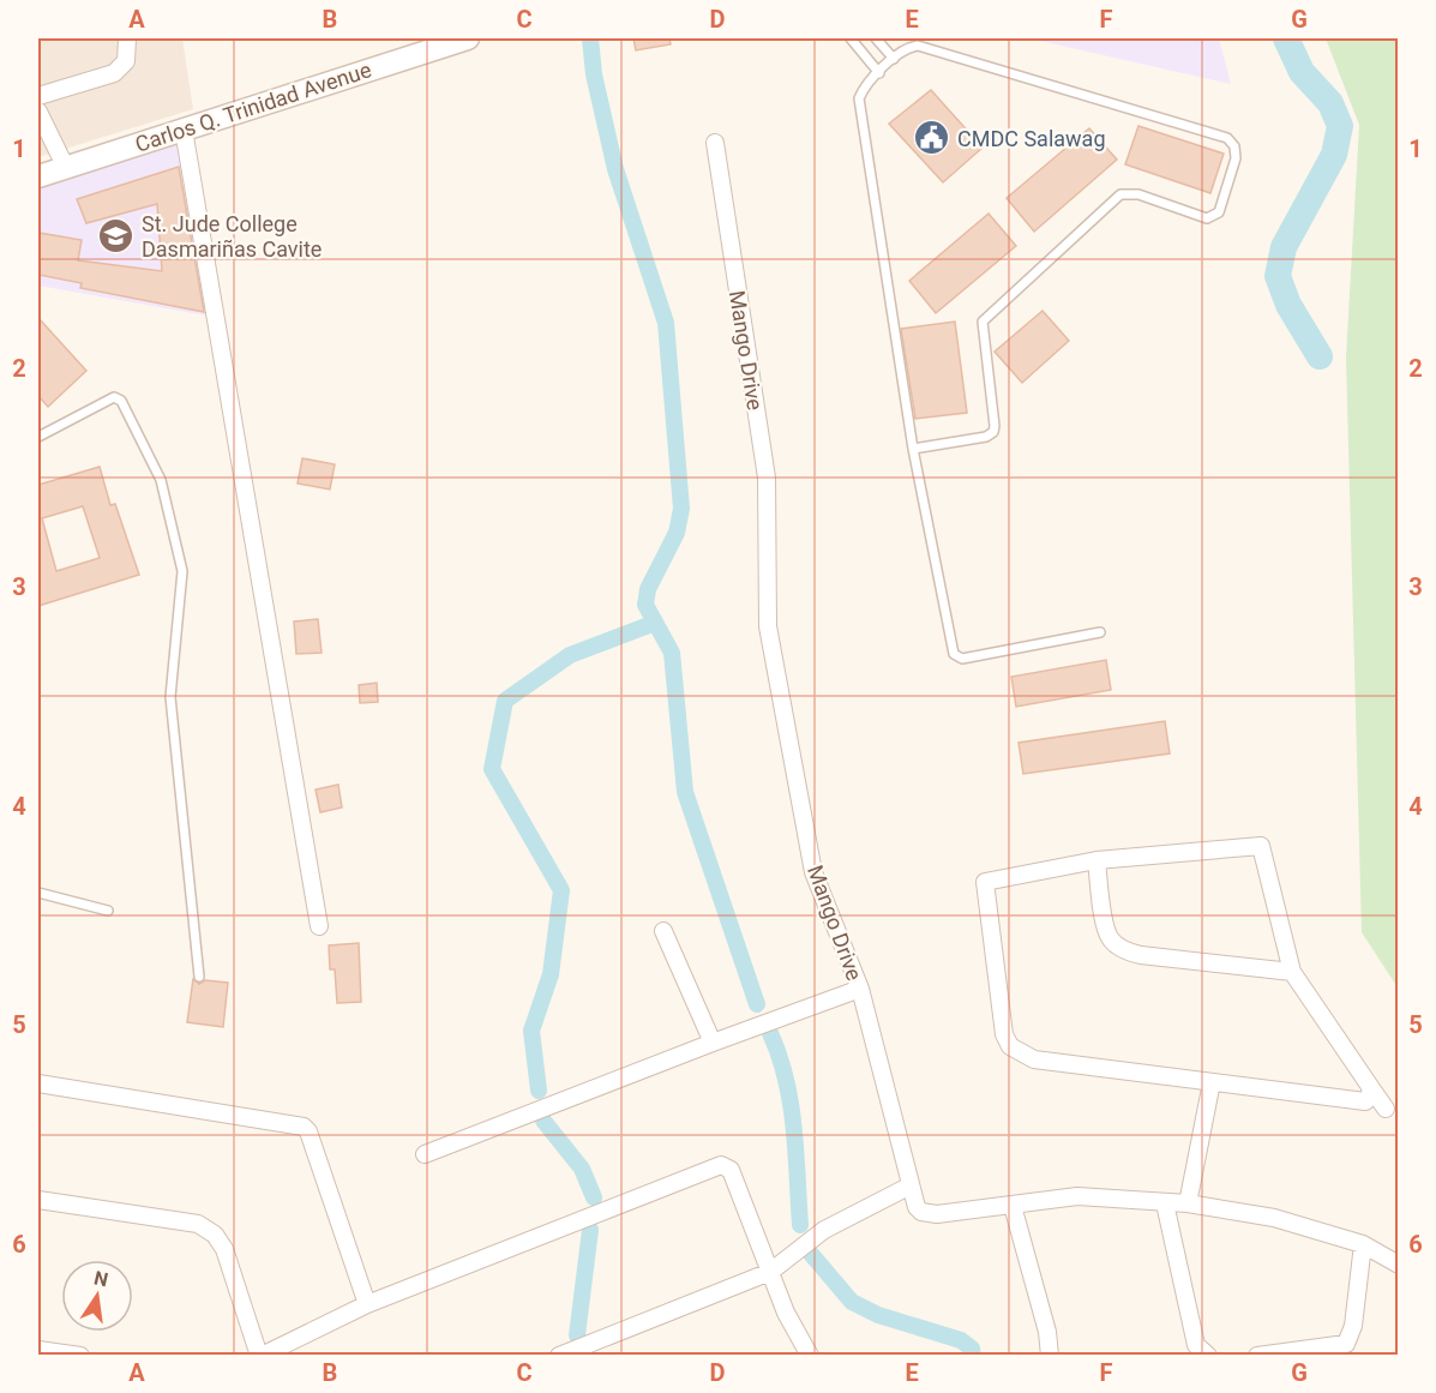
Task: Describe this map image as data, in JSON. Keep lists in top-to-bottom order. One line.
{"streets":{"main road":["Carlos Q. Trinidad Avenue"],"street":["Mango Drive"]},"places":{"public building":["CMDC Salawag"],"school or university":["St. Jude College Dasmariñas Cavite"]},"north":"top","grid":{"columns":["A","B","C","D","E","F","G"],"rows":["1","2","3","4","5","6"]}}
